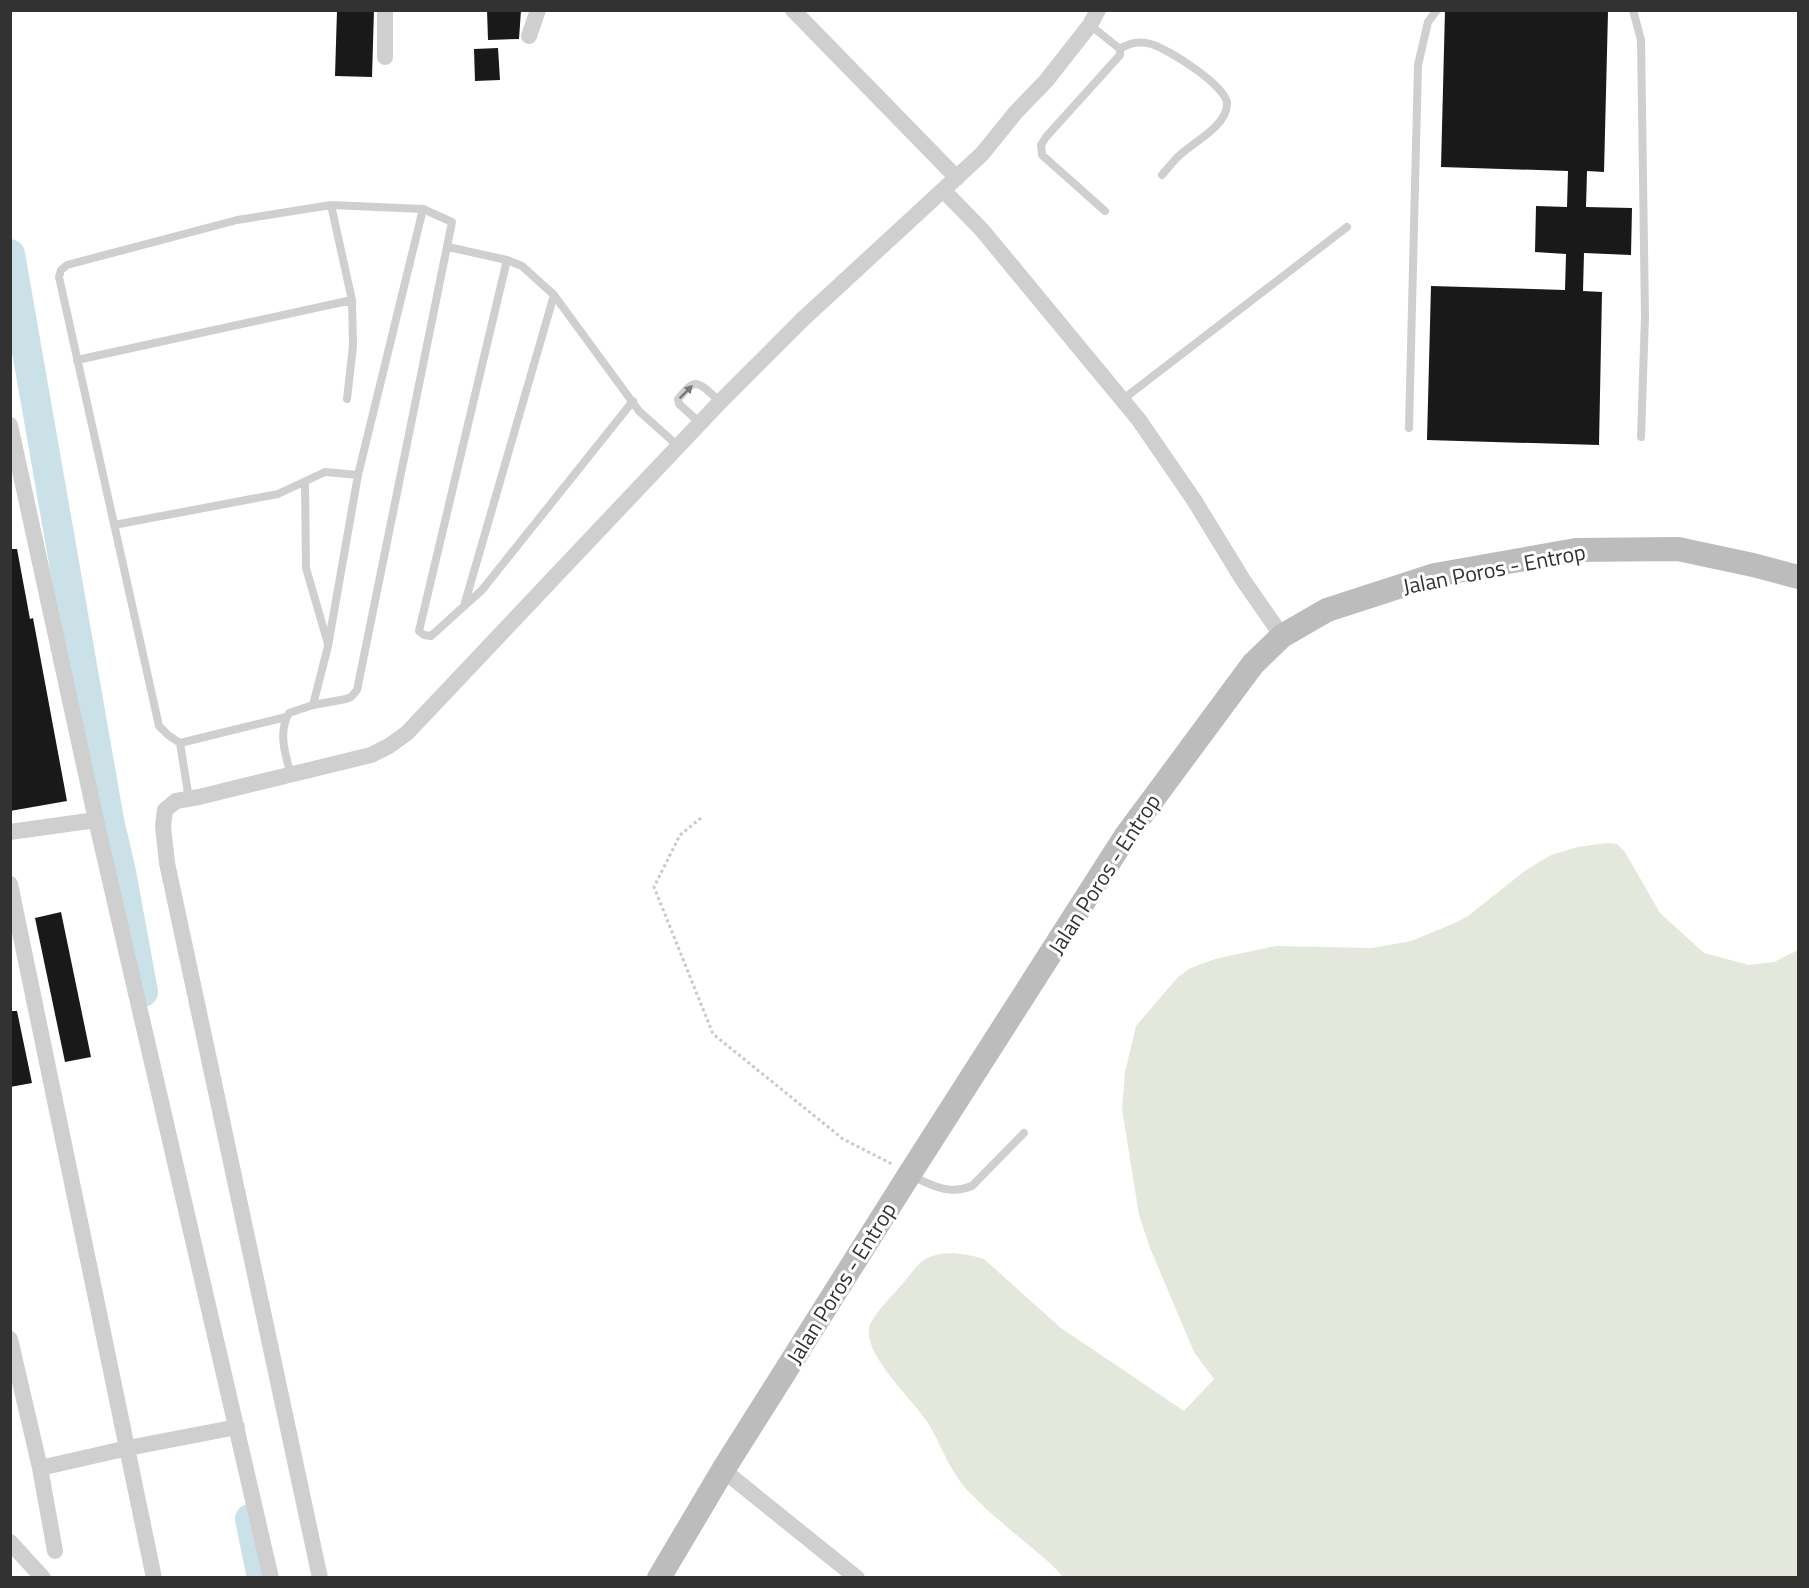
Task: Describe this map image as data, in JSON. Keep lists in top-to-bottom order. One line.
{"streets":{"main road":["Jalan Poros - Entrop"]}}
